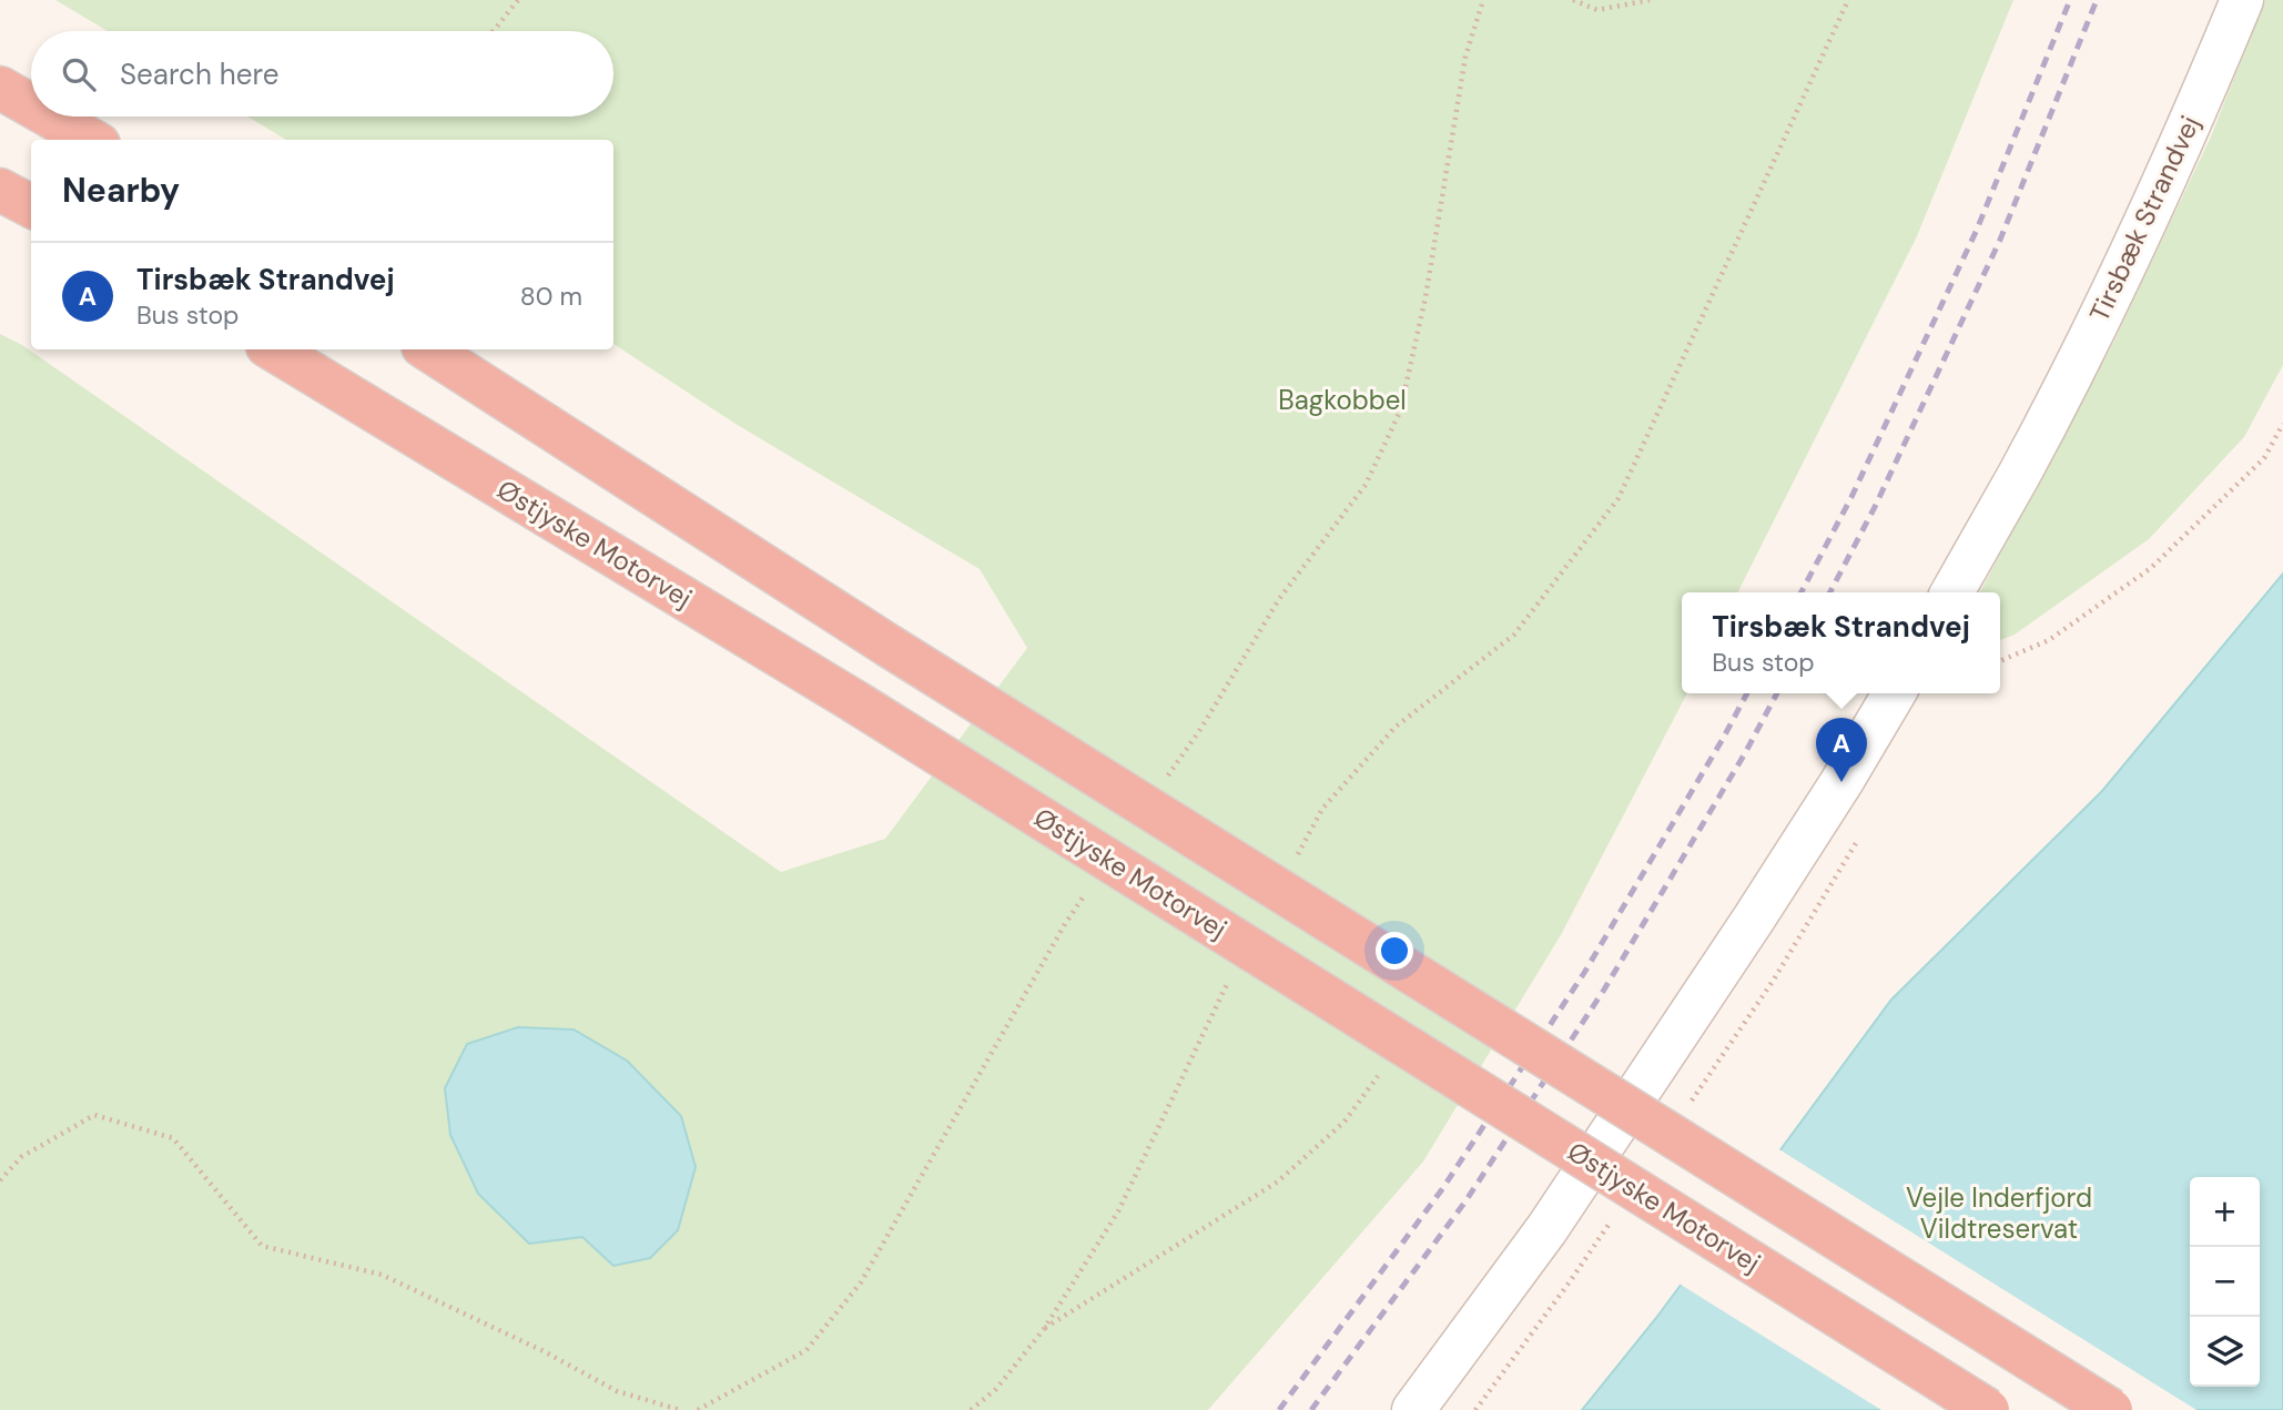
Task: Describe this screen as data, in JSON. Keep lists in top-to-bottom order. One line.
{"streets":{"highway":["Østjyske Motorvej"],"street":["Tirsbæk Strandvej"]},"parks":["Bagkobbel","Vejle Inderfjord Vildtreservat"],"page":{"search":"Search here","heading":"Nearby","list":[{"mark":"A","name":"Tirsbæk Strandvej","note":"Bus stop","value":"80 m"}],"popup":["Tirsbæk Strandvej","Bus stop"],"pins":"A","map_buttons":["+","−"]}}
